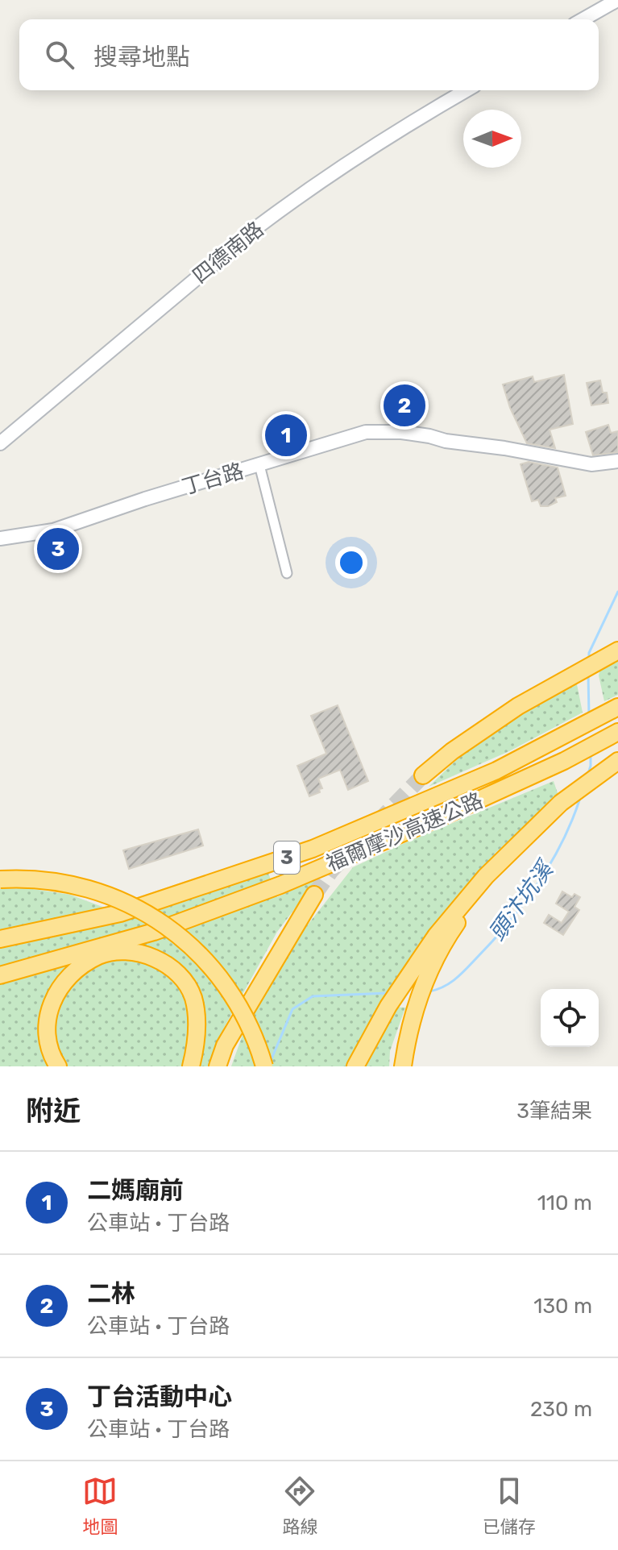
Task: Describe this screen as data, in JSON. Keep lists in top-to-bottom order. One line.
{"streets":{"highway":["福爾摩沙高速公路","3"],"street":["四德南路","丁台路"]},"water":["頭汴坑溪"],"north":"right","page":{"search":"搜尋地點","pins":["2","1","3"],"heading":["附近","3筆結果"],"list":[{"mark":"1","name":"二媽廟前","note":"公車站 · 丁台路","value":"110 m"},{"mark":"2","name":"二林","note":"公車站 · 丁台路","value":"130 m"},{"mark":"3","name":"丁台活動中心","note":"公車站 · 丁台路","value":"230 m"}],"nav":["地圖","路線","已儲存"]}}
